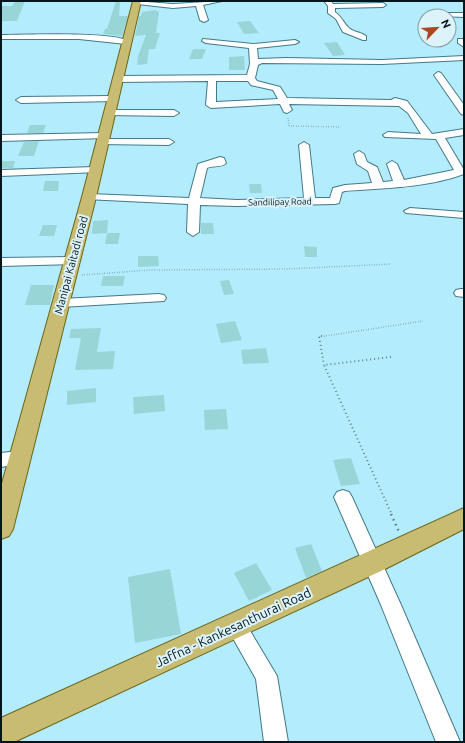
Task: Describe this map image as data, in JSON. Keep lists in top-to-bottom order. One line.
{"streets":{"main road":["Manipai Kaitadi road","Jaffna - Kankesanthurai Road"],"street":["Sandilipay Road"]},"crossings":[["Sandilipay Road","Manipai Kaitadi road"]],"north":"top right"}
